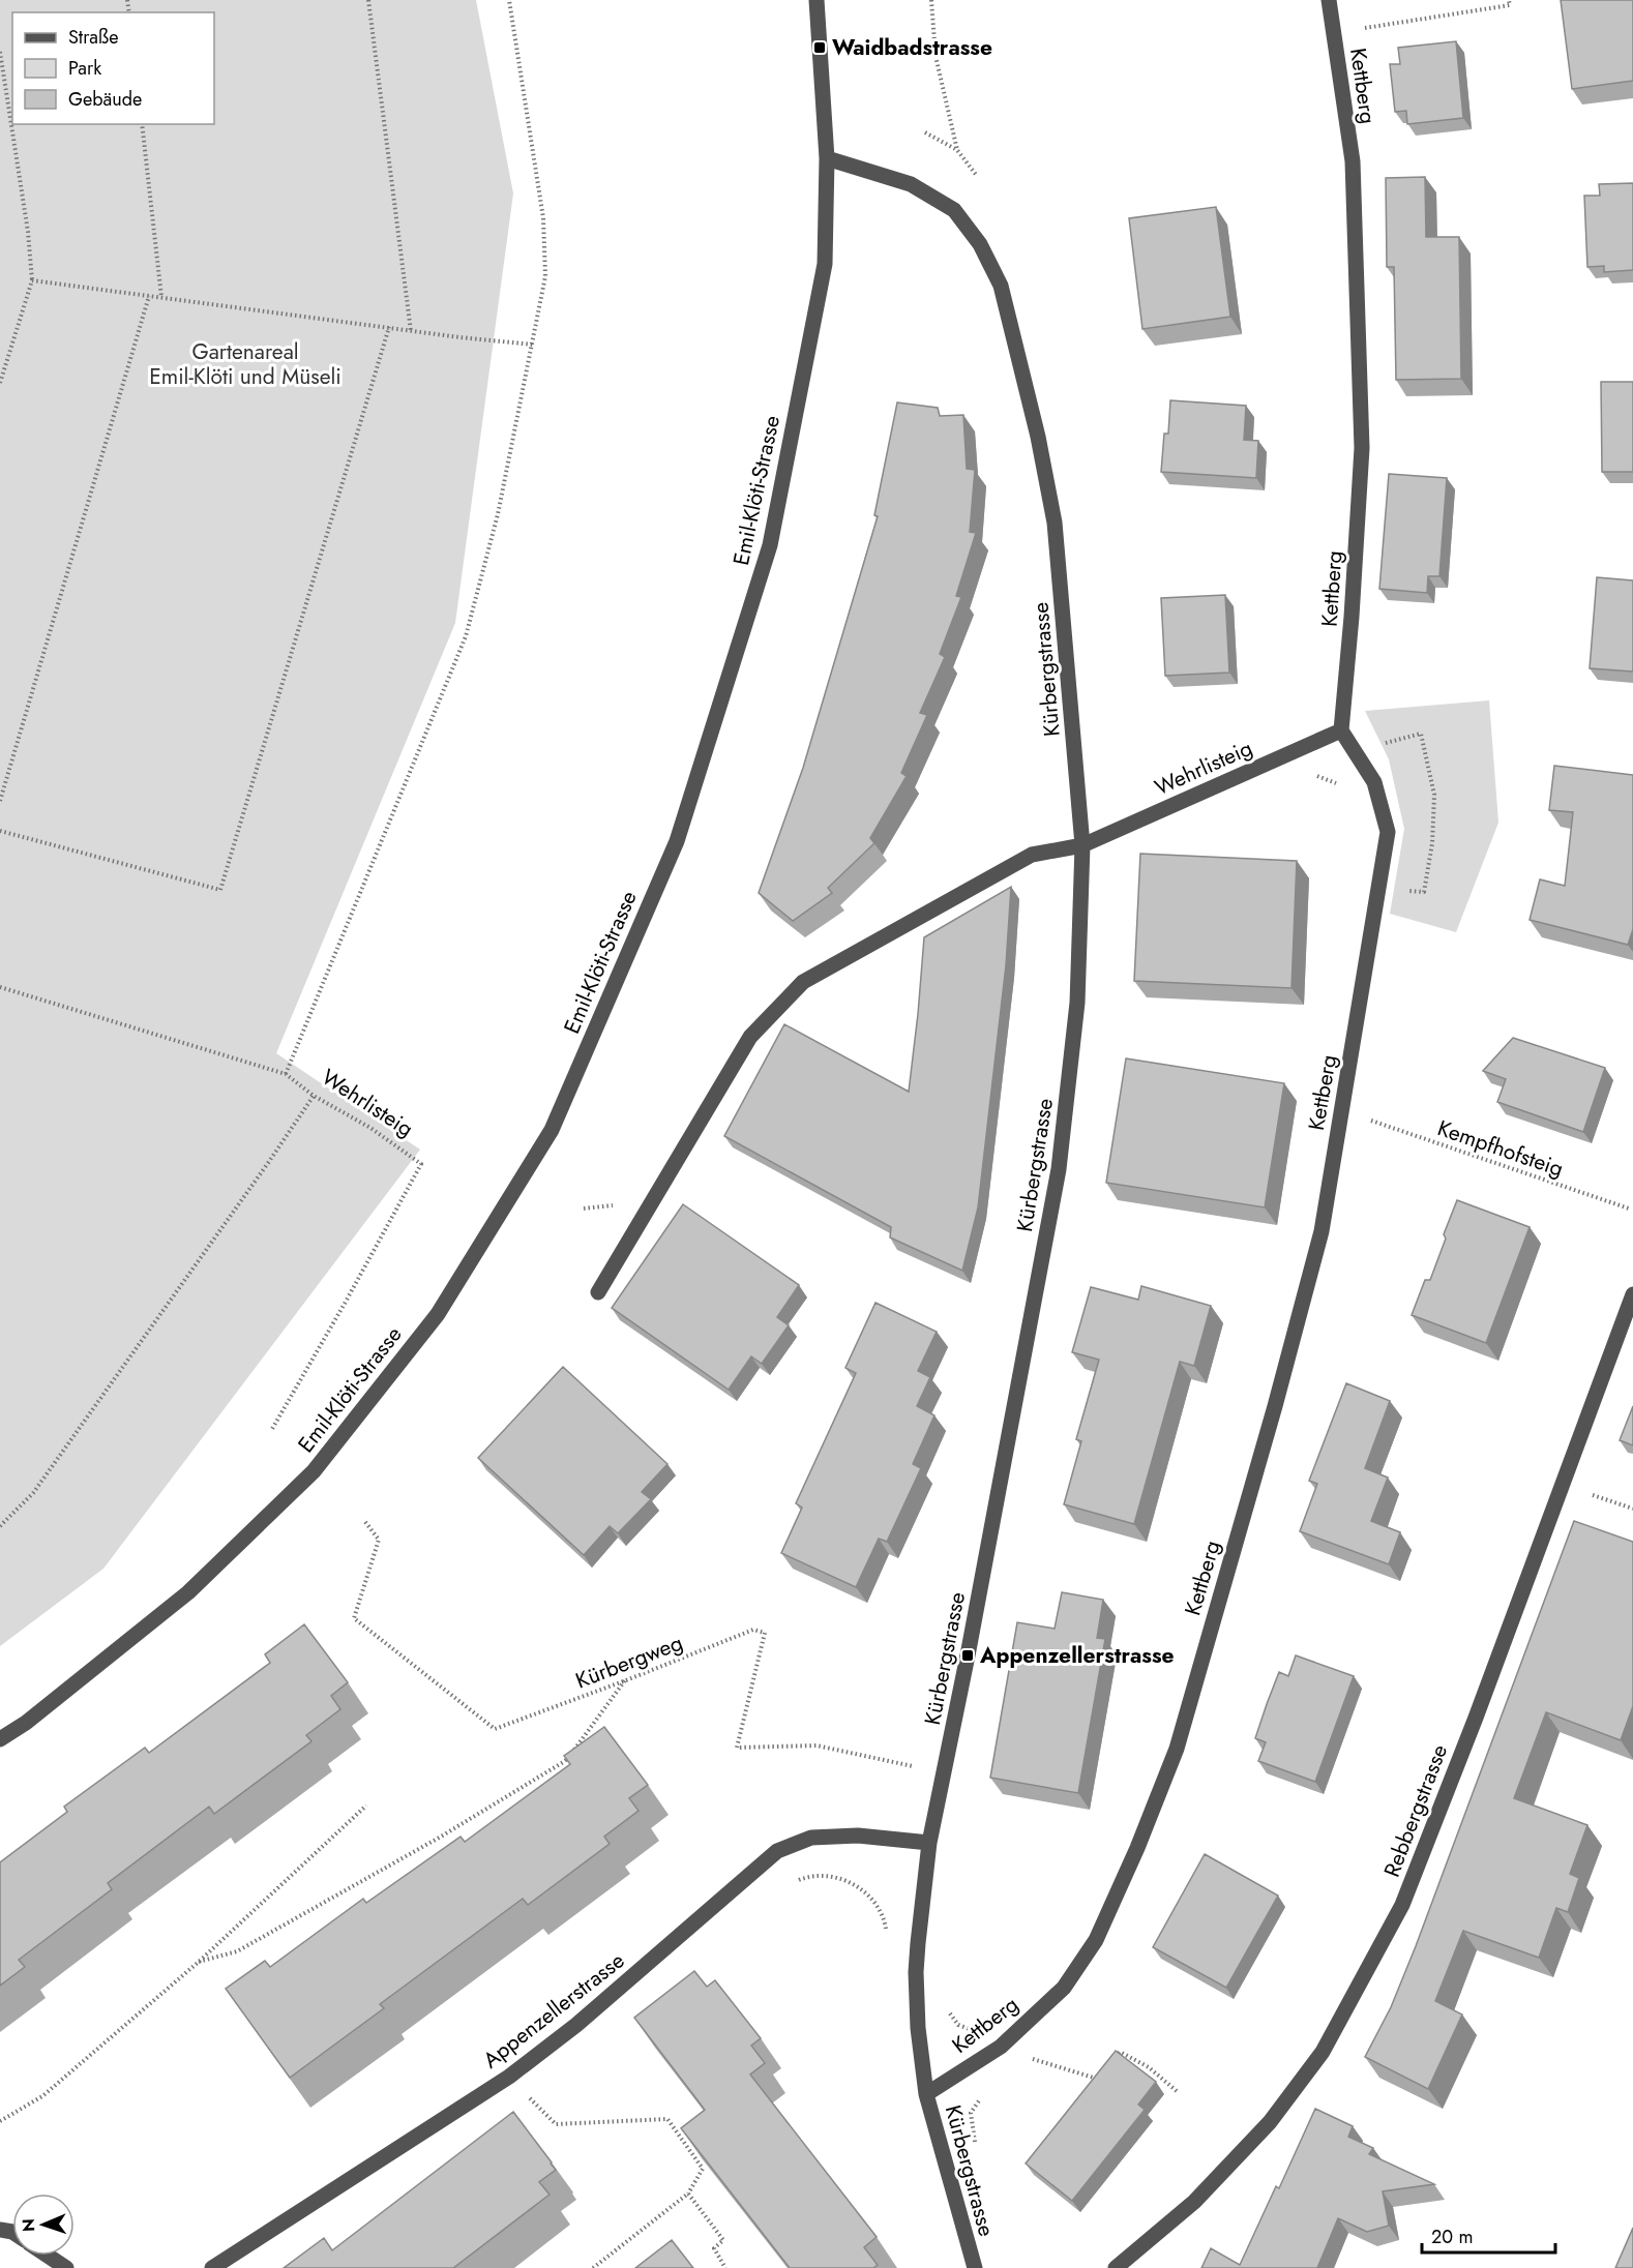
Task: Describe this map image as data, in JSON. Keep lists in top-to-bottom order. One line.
{"streets":{"street":["Kettberg","Emil-Klöti-Strasse","Kürbergstrasse","Wehrlisteig","Rebbergstrasse","Appenzellerstrasse"],"path":["Kempfhofsteig","Kürbergweg"]},"crossings":[["Kettberg","Kürbergstrasse"],["Kettberg","Wehrlisteig"],["Emil-Klöti-Strasse","Kürbergstrasse"],["Kürbergstrasse","Wehrlisteig"],["Kürbergstrasse","Appenzellerstrasse"]],"parks":["Gartenareal Emil-Klöti und Müseli"],"places":{"transit":["Waidbadstrasse","Appenzellerstrasse"]},"legend":["Straße","Park","Gebäude"],"scale_bar":"20 m","north":"left"}
